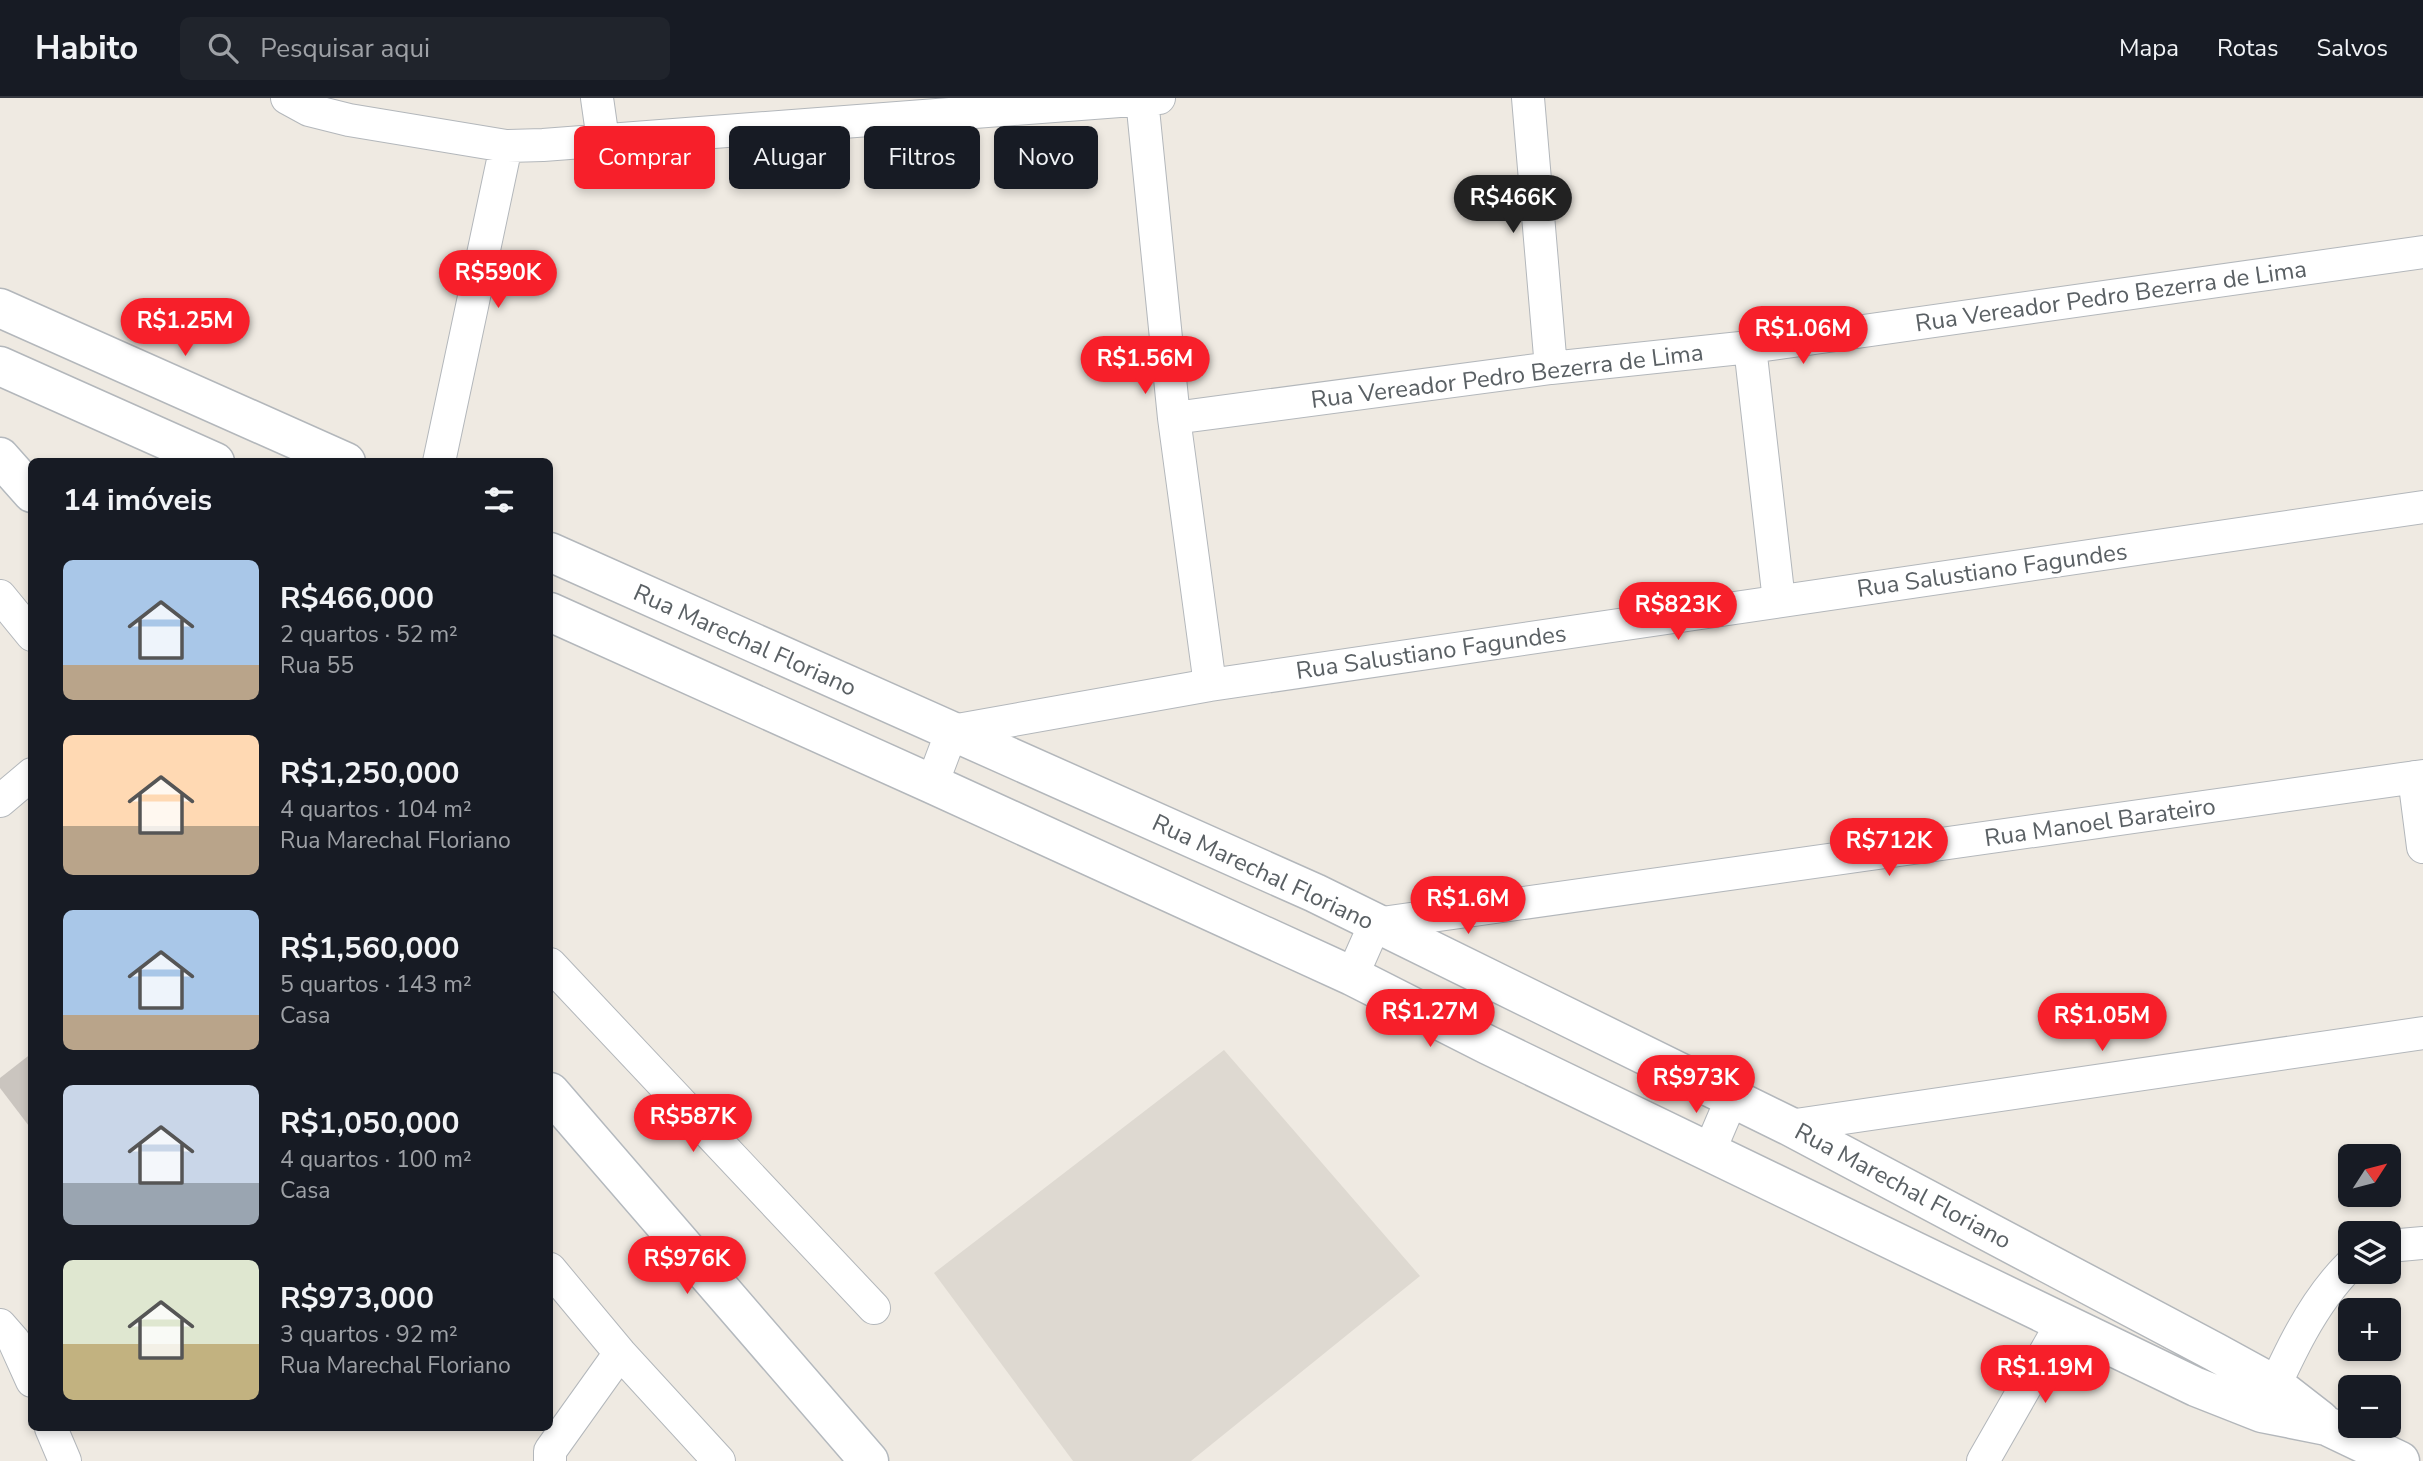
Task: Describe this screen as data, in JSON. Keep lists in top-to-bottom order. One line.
{"streets":{"street":["Rua Vereador Pedro Bezerra de Lima","Rua Salustiano Fagundes","Rua Marechal Floriano","Rua Manoel Barateiro"]},"crossings":[["Rua Salustiano Fagundes","Rua Marechal Floriano"],["Rua Marechal Floriano","Rua Manoel Barateiro"]],"north":"top right","page":{"header":"Habito","search":"Pesquisar aqui","nav":["Mapa","Rotas","Salvos"],"chip":["Comprar","Alugar","Filtros","Novo"],"price":["R$466K","R$590K","R$1.25M","R$1.06M","R$1.56M","R$823K","R$712K","R$1.6M","R$1.27M","R$1.05M","R$973K","R$587K","R$976K","R$1.19M"],"heading":"14 imóveis","list":[{"name":"R$466,000","note":"2 quartos · 52 m² · Rua 55"},{"name":"R$1,250,000","note":"4 quartos · 104 m² · Rua Marechal Floriano"},{"name":"R$1,560,000","note":"5 quartos · 143 m² · Casa"},{"name":"R$1,050,000","note":"4 quartos · 100 m² · Casa"},{"name":"R$973,000","note":"3 quartos · 92 m² · Rua Marechal Floriano"}],"map_buttons":["+","−"]}}
